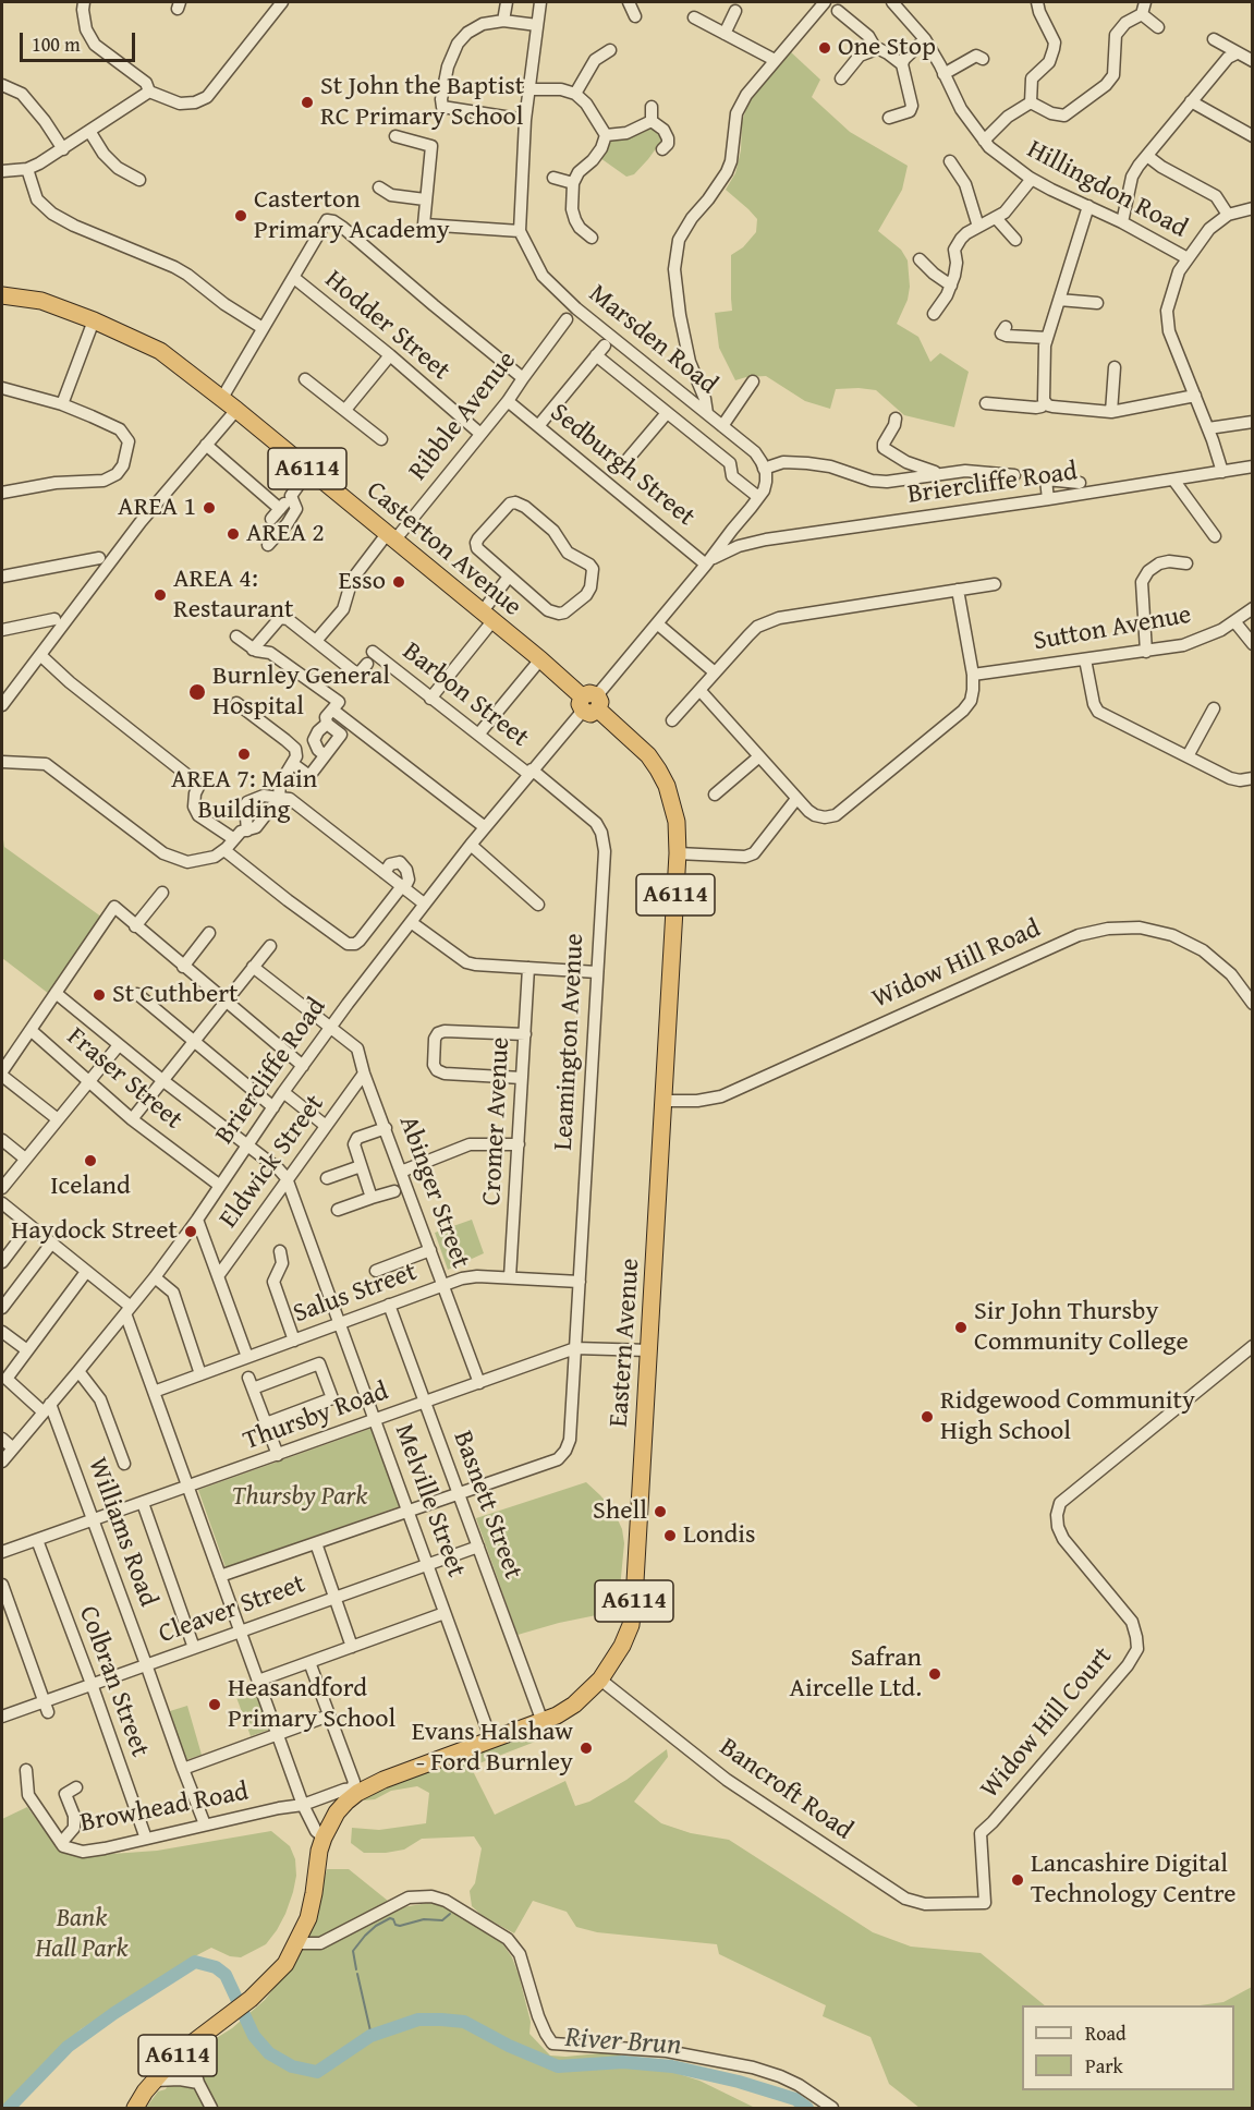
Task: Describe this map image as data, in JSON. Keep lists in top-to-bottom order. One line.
{"streets":{"highway":["A6114","Casterton Avenue","Eastern Avenue"],"street":["Hillingdon Road","Hodder Street","Marsden Road","Ribble Avenue","Sedburgh Street","Briercliffe Road","Sutton Avenue","Barbon Street","Widow Hill Road","Leamington Avenue","Fraser Street","Cromer Avenue","Eldwick Street","Abinger Street","Salus Street","Thursby Road","Melville Street","Basnett Street","Williams Road","Cleaver Street","Colbran Street","Widow Hill Court","Bancroft Road","Browhead Road"]},"crossings":[["Hodder Street","Ribble Avenue"],["Marsden Road","Briercliffe Road"],["Ribble Avenue","Sedburgh Street"],["Ribble Avenue","Casterton Avenue"],["Sedburgh Street","Briercliffe Road"],["A6114","Eastern Avenue"],["Briercliffe Road","Casterton Avenue"],["Briercliffe Road","Barbon Street"],["Briercliffe Road","Leamington Avenue"],["Briercliffe Road","Fraser Street"],["Briercliffe Road","Abinger Street"],["Briercliffe Road","Eastern Avenue"],["Briercliffe Road","Melville Street"],["Briercliffe Road","Williams Road"],["Casterton Avenue","Eastern Avenue"],["Barbon Street","Leamington Avenue"],["Widow Hill Road","Eastern Avenue"],["Leamington Avenue","Salus Street"],["Leamington Avenue","Thursby Road"],["Leamington Avenue","Melville Street"],["Leamington Avenue","Basnett Street"],["Cromer Avenue","Salus Street"],["Eldwick Street","Abinger Street"],["Eldwick Street","Melville Street"],["Abinger Street","Salus Street"],["Abinger Street","Thursby Road"],["Salus Street","Melville Street"],["Salus Street","Basnett Street"],["Eastern Avenue","Thursby Road"],["Eastern Avenue","Melville Street"],["Eastern Avenue","Basnett Street"],["Eastern Avenue","Bancroft Road"],["Eastern Avenue","Browhead Road"],["Thursby Road","Melville Street"],["Thursby Road","Basnett Street"],["Thursby Road","Williams Road"],["Thursby Road","Colbran Street"],["Melville Street","Cleaver Street"],["Basnett Street","Cleaver Street"],["Williams Road","Cleaver Street"],["Williams Road","Browhead Road"],["Cleaver Street","Colbran Street"],["Colbran Street","Browhead Road"],["Widow Hill Court","Bancroft Road"]],"water":["River Brun"],"parks":["Thursby Park","Bank Hall Park"],"places":["One Stop","St John the Baptist RC Primary School","Casterton Primary Academy","AREA 1","AREA 2","Esso","AREA 4: Restaurant","Burnley General Hospital","AREA 7: Main Building","St Cuthbert","Iceland","Haydock Street","Sir John Thursby Community College","Ridgewood Community High School","Shell","Londis","Safran Aircelle Ltd.","Heasandford Primary School","Evans Halshaw - Ford Burnley","Lancashire Digital Technology Centre"],"legend":["Road","Park"],"scale_bar":"100 m"}
